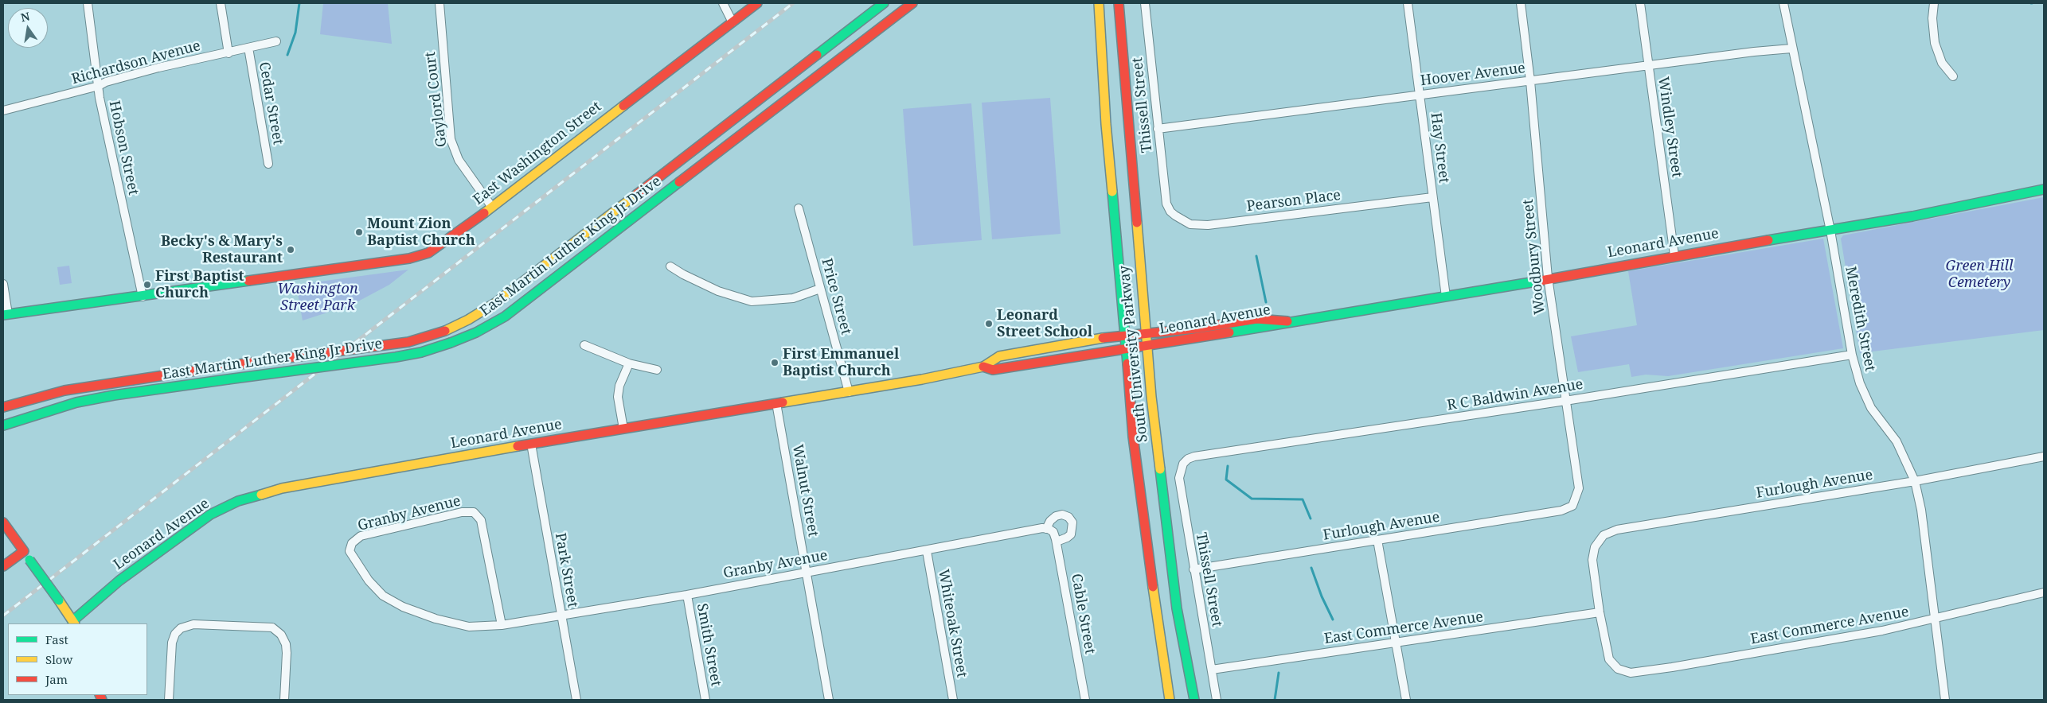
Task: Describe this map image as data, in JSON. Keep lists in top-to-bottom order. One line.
{"streets":{"main road":["East Washington Street","Leonard Avenue","East Martin Luther King Jr Drive","South University Parkway"],"street":["Richardson Avenue","Hoover Avenue","Gaylord Court","Cedar Street","Thissell Street","Windley Street","Hobson Street","Hay Street","Pearson Place","Woodbury Street","Price Street","Meredith Street","R C Baldwin Avenue","Furlough Avenue","Walnut Street","Granby Avenue","Park Street","Cable Street","Whiteoak Street","East Commerce Avenue","Smith Street"]},"crossings":[["Richardson Avenue","Cedar Street"],["Richardson Avenue","Hobson Street"],["Hoover Avenue","Thissell Street"],["Hoover Avenue","Windley Street"],["Hoover Avenue","Hay Street"],["Hoover Avenue","Woodbury Street"],["Hoover Avenue","Meredith Street"],["Gaylord Court","East Washington Street"],["Thissell Street","Pearson Place"],["Thissell Street","R C Baldwin Avenue"],["Thissell Street","Furlough Avenue"],["Thissell Street","East Commerce Avenue"],["Windley Street","Leonard Avenue"],["Hobson Street","East Washington Street"],["Hay Street","Pearson Place"],["Hay Street","Leonard Avenue"],["Leonard Avenue","Woodbury Street"],["Leonard Avenue","Price Street"],["Leonard Avenue","Meredith Street"],["Leonard Avenue","South University Parkway"],["Leonard Avenue","Walnut Street"],["Leonard Avenue","Park Street"],["Woodbury Street","R C Baldwin Avenue"],["Woodbury Street","Furlough Avenue"],["Meredith Street","R C Baldwin Avenue"],["Meredith Street","Furlough Avenue"],["Meredith Street","East Commerce Avenue"],["Furlough Avenue","East Commerce Avenue"],["Walnut Street","Granby Avenue"],["Granby Avenue","Park Street"],["Granby Avenue","Cable Street"],["Granby Avenue","Whiteoak Street"],["Granby Avenue","Smith Street"]],"parks":["Green Hill Cemetery","Washington Street Park"],"places":["Mount Zion Baptist Church","Becky's & Mary's Restaurant","First Baptist Church","Leonard Street School","First Emmanuel Baptist Church"],"legend":["Fast","Slow","Jam"],"north":"top"}
